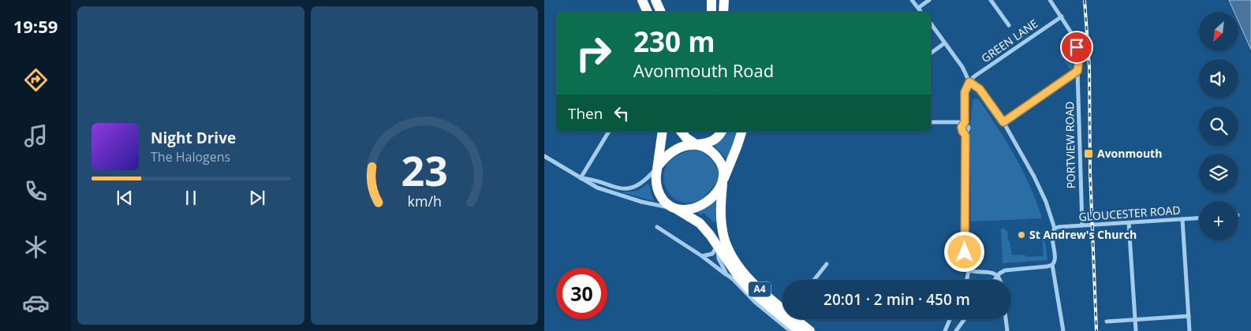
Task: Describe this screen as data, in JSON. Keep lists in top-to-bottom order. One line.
{"streets":{"highway":["A4"],"street":["GREEN LANE","PORTVIEW ROAD","GLOUCESTER ROAD"]},"crossings":[["GREEN LANE","PORTVIEW ROAD"],["PORTVIEW ROAD","GLOUCESTER ROAD"]],"places":{"transit":["Avonmouth"],"other":["St Andrew's Church"]},"north":"bottom left","page":{"tabs":"19:59","map_buttons":"+","turn":["230 m","Avonmouth Road"],"then":"Then","song":["Night Drive","The Halogens"],"limit":"30","trip":"20:01 · 2 min · 450 m","gauge":["23","km/h"]}}
